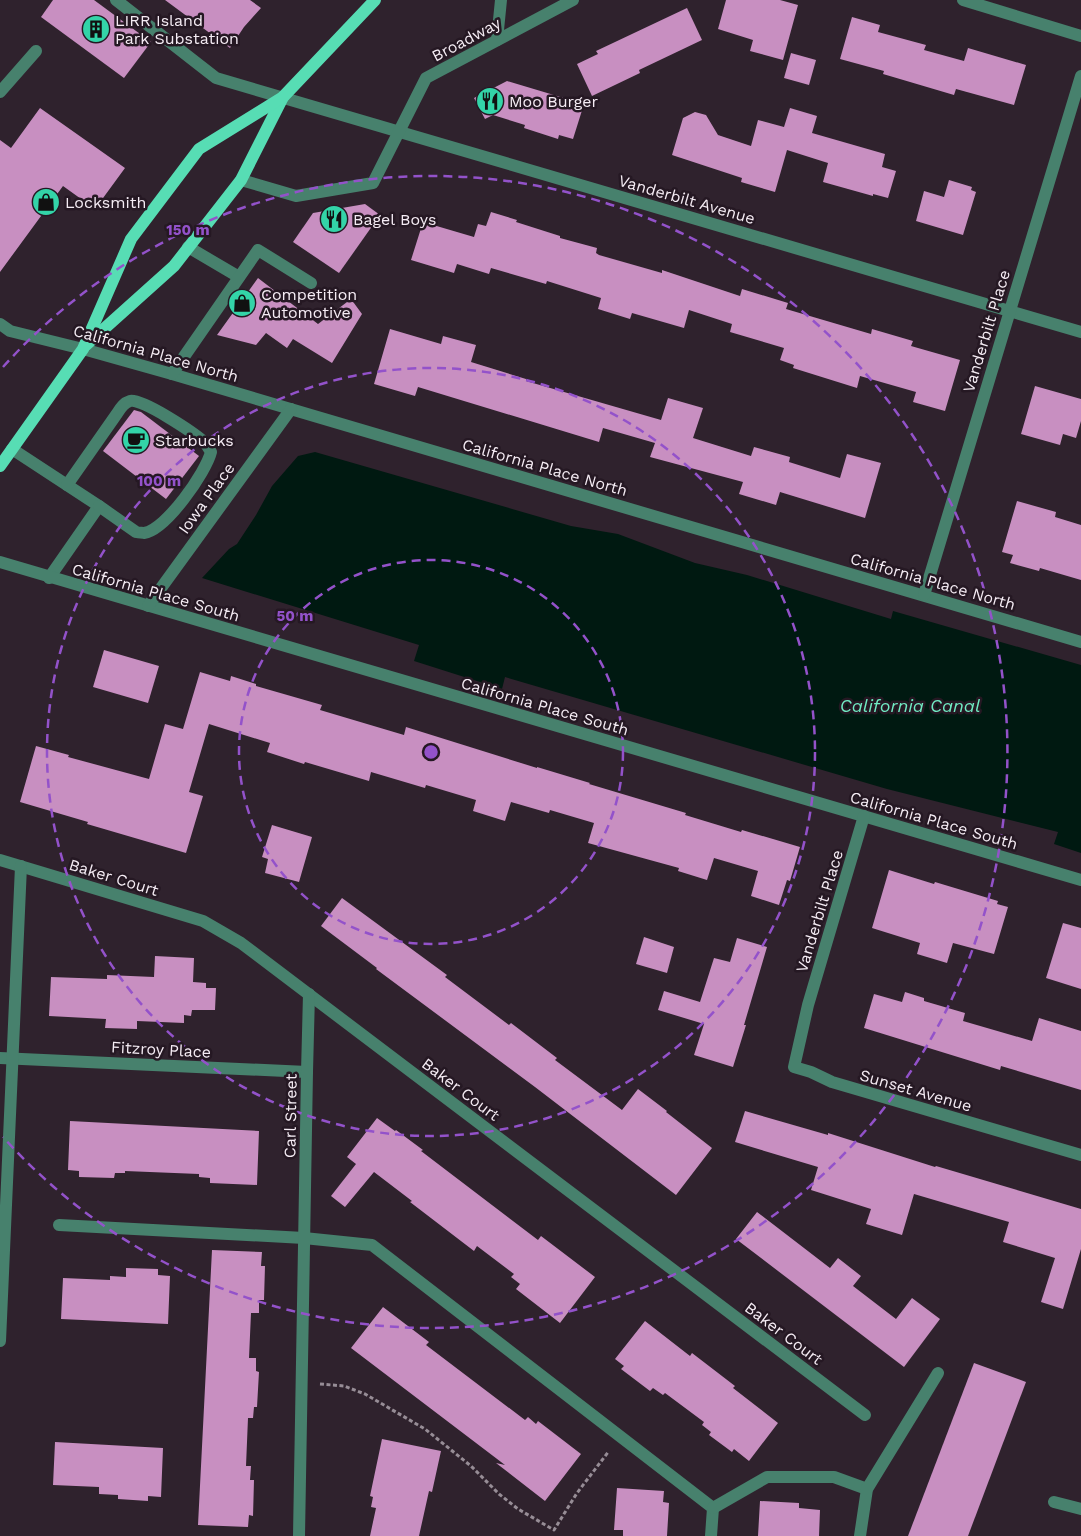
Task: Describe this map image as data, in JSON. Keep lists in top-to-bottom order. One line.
{"streets":{"street":["Broadway","Vanderbilt Avenue","Vanderbilt Place","California Place North","Iowa Place","California Place South","Baker Court","Fitzroy Place","Sunset Avenue","Carl Street"]},"crossings":[["Broadway","Vanderbilt Avenue"],["Vanderbilt Avenue","Vanderbilt Place"],["Vanderbilt Place","California Place North"],["Vanderbilt Place","California Place South"],["Vanderbilt Place","Sunset Avenue"],["California Place North","Iowa Place"],["Iowa Place","California Place South"],["Baker Court","Carl Street"],["Fitzroy Place","Carl Street"]],"water":["California Canal"],"places":{"building":["LIRR Island Park Substation"],"restaurant":["Moo Burger","Bagel Boys"],"shop":["Locksmith","Competition Automotive"],"cafe":["Starbucks"]},"rings":["150 m","100 m","50 m"]}
